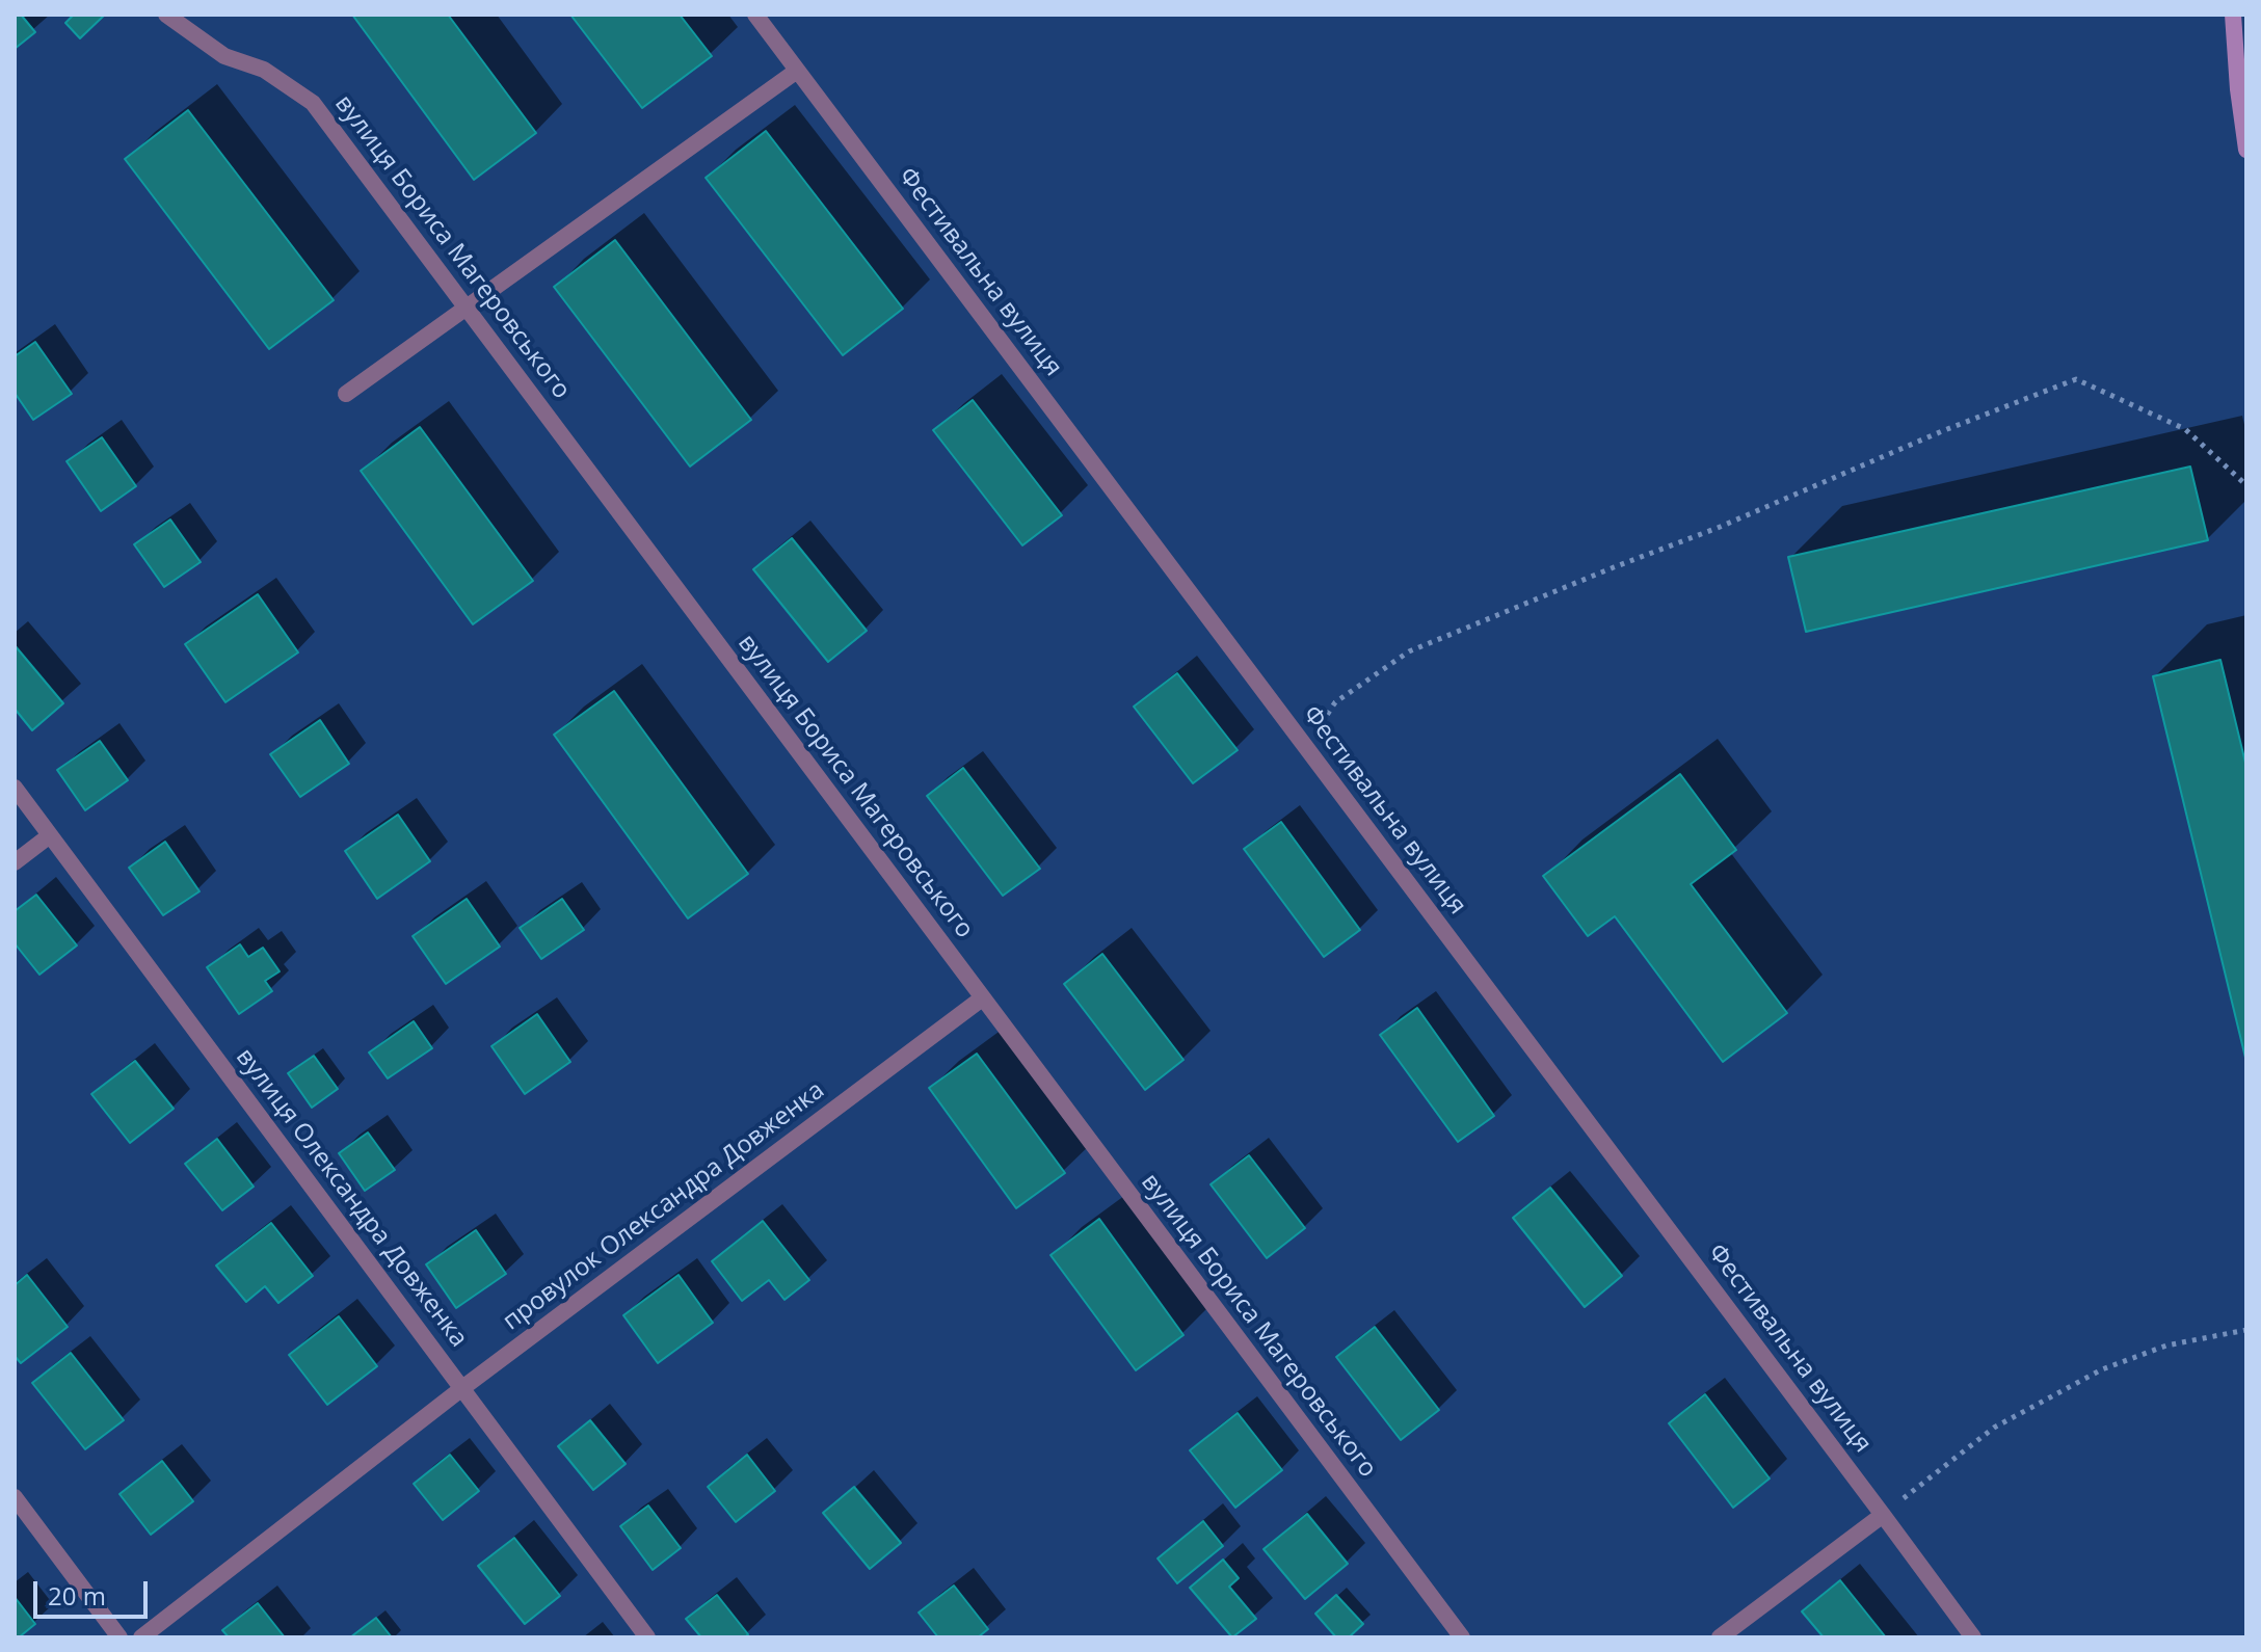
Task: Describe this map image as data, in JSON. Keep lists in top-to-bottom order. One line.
{"streets":{"street":["вулиця Бориса Магеровського","Фестивальна вулиця","вулиця Олександра Довженка","провулок Олександра Довженка"]},"crossings":[["вулиця Бориса Магеровського","провулок Олександра Довженка"],["вулиця Олександра Довженка","провулок Олександра Довженка"]],"scale_bar":"20 m"}
